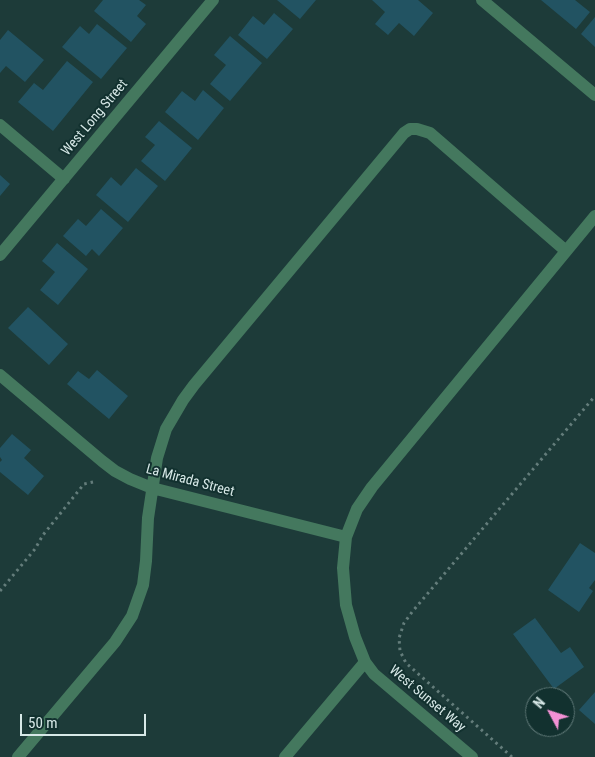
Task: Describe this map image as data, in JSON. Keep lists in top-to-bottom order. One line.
{"streets":{"street":["West Long Street","La Mirada Street","West Sunset Way"]},"scale_bar":"50 m","north":"top left"}
